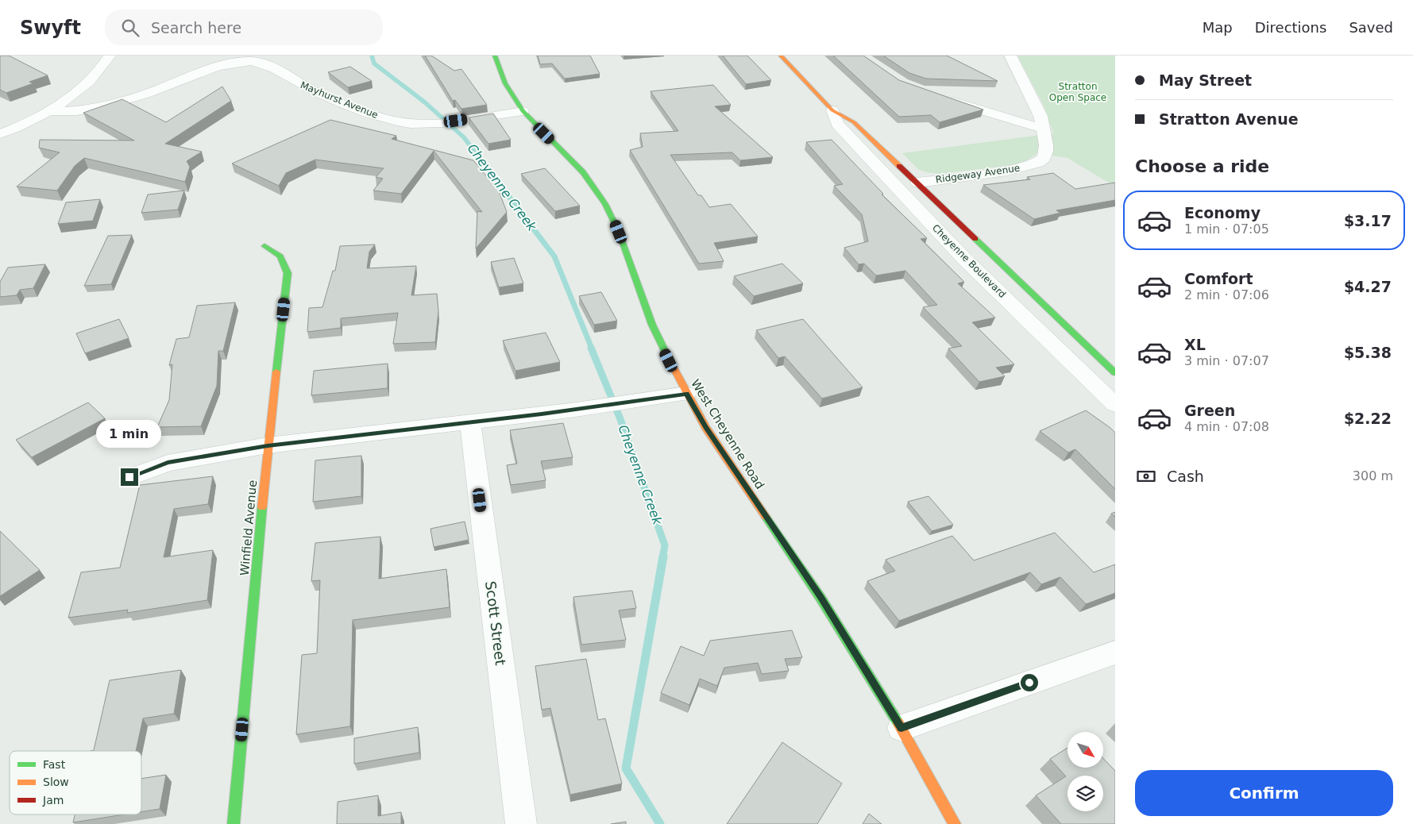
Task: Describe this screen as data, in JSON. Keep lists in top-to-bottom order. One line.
{"streets":{"street":["Mayhurst Avenue","Ridgeway Avenue","Cheyenne Boulevard","West Cheyenne Road","Winfield Avenue","Scott Street"]},"crossings":[["Mayhurst Avenue","West Cheyenne Road"],["Ridgeway Avenue","Cheyenne Boulevard"]],"water":["Cheyenne Creek"],"parks":["Stratton Open Space"],"legend":["Fast","Slow","Jam"],"north":"bottom right","page":{"header":"Swyft","search":"Search here","nav":["Map","Directions","Saved"],"banner":["May Street","Stratton Avenue"],"heading":"Choose a ride","list":[{"name":"Economy","note":"1 min · 07:05","value":"$3.17"},{"name":"Comfort","note":"2 min · 07:06","value":"$4.27"},{"name":"XL","note":"3 min · 07:07","value":"$5.38"},{"name":"Green","note":"4 min · 07:08","value":"$2.22"}],"bubble":"1 min","pay":["Cash","300 m"],"buttons":"Confirm"}}
